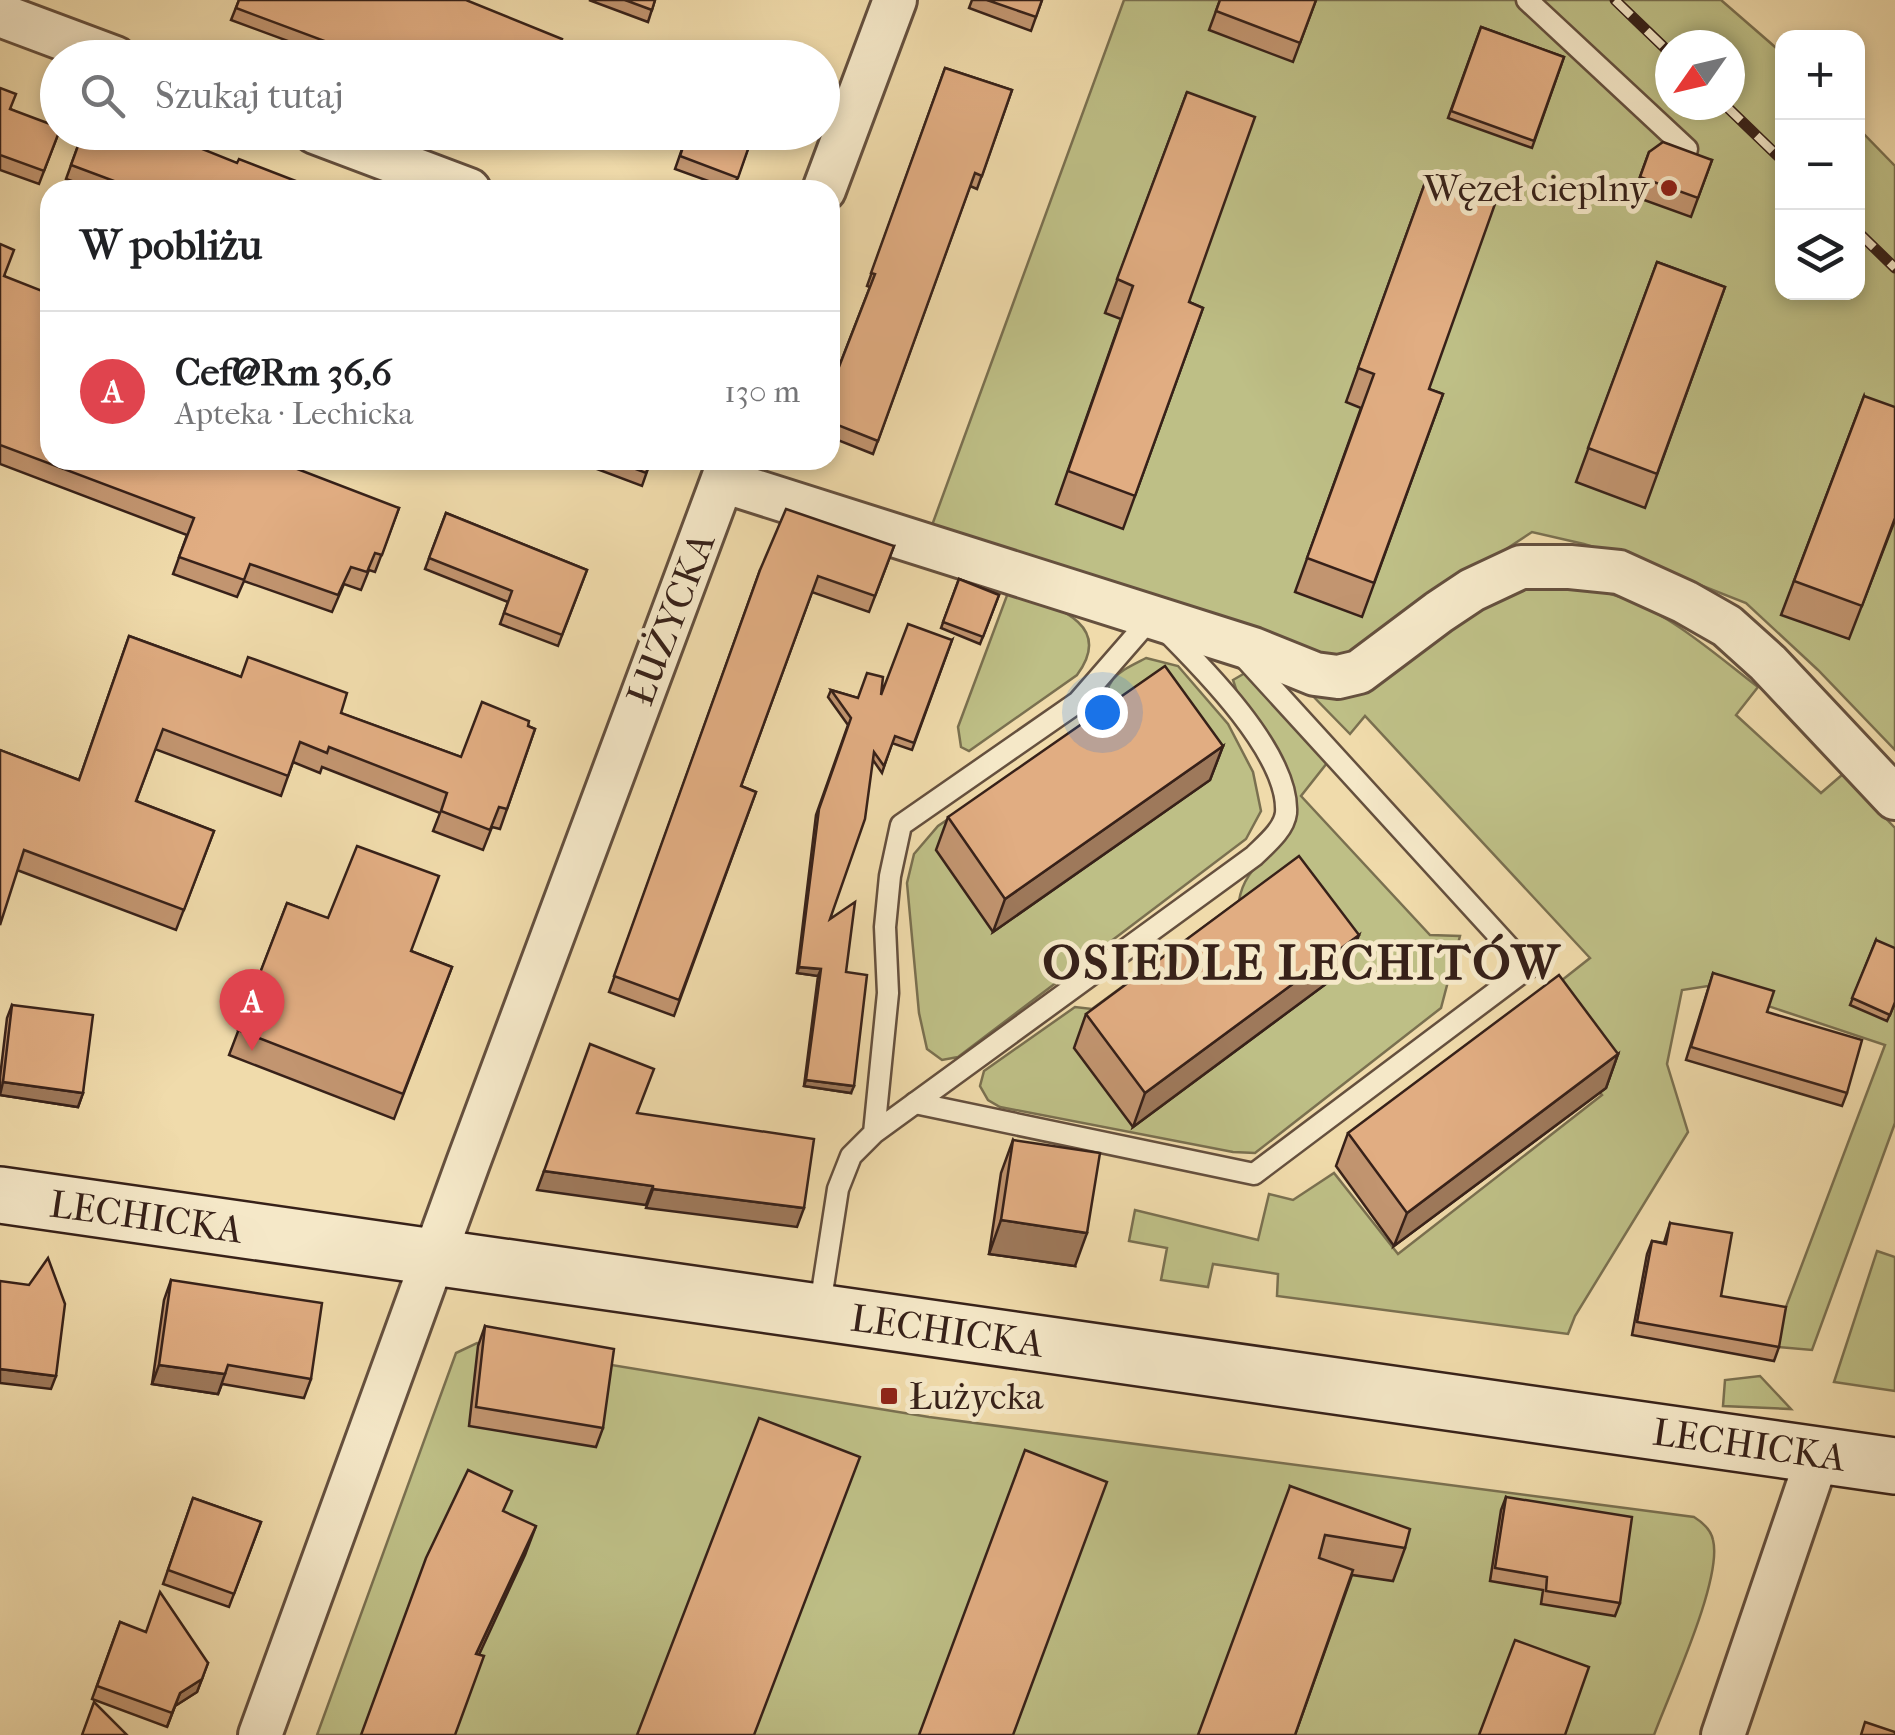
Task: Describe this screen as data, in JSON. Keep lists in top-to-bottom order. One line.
{"streets":{"street":["ŁUŻYCKA","LECHICKA"]},"crossings":[["ŁUŻYCKA","LECHICKA"]],"districts":["OSIEDLE LECHITÓW"],"places":{"other":["Węzeł cieplny"],"transit":["Łużycka"]},"north":"bottom left","page":{"map_buttons":["+","−"],"search":"Szukaj tutaj","heading":"W pobliżu","list":[{"mark":"A","name":"Cef@Rm 36,6","note":"Apteka · Lechicka","value":"130 m"}],"pins":"A"}}
